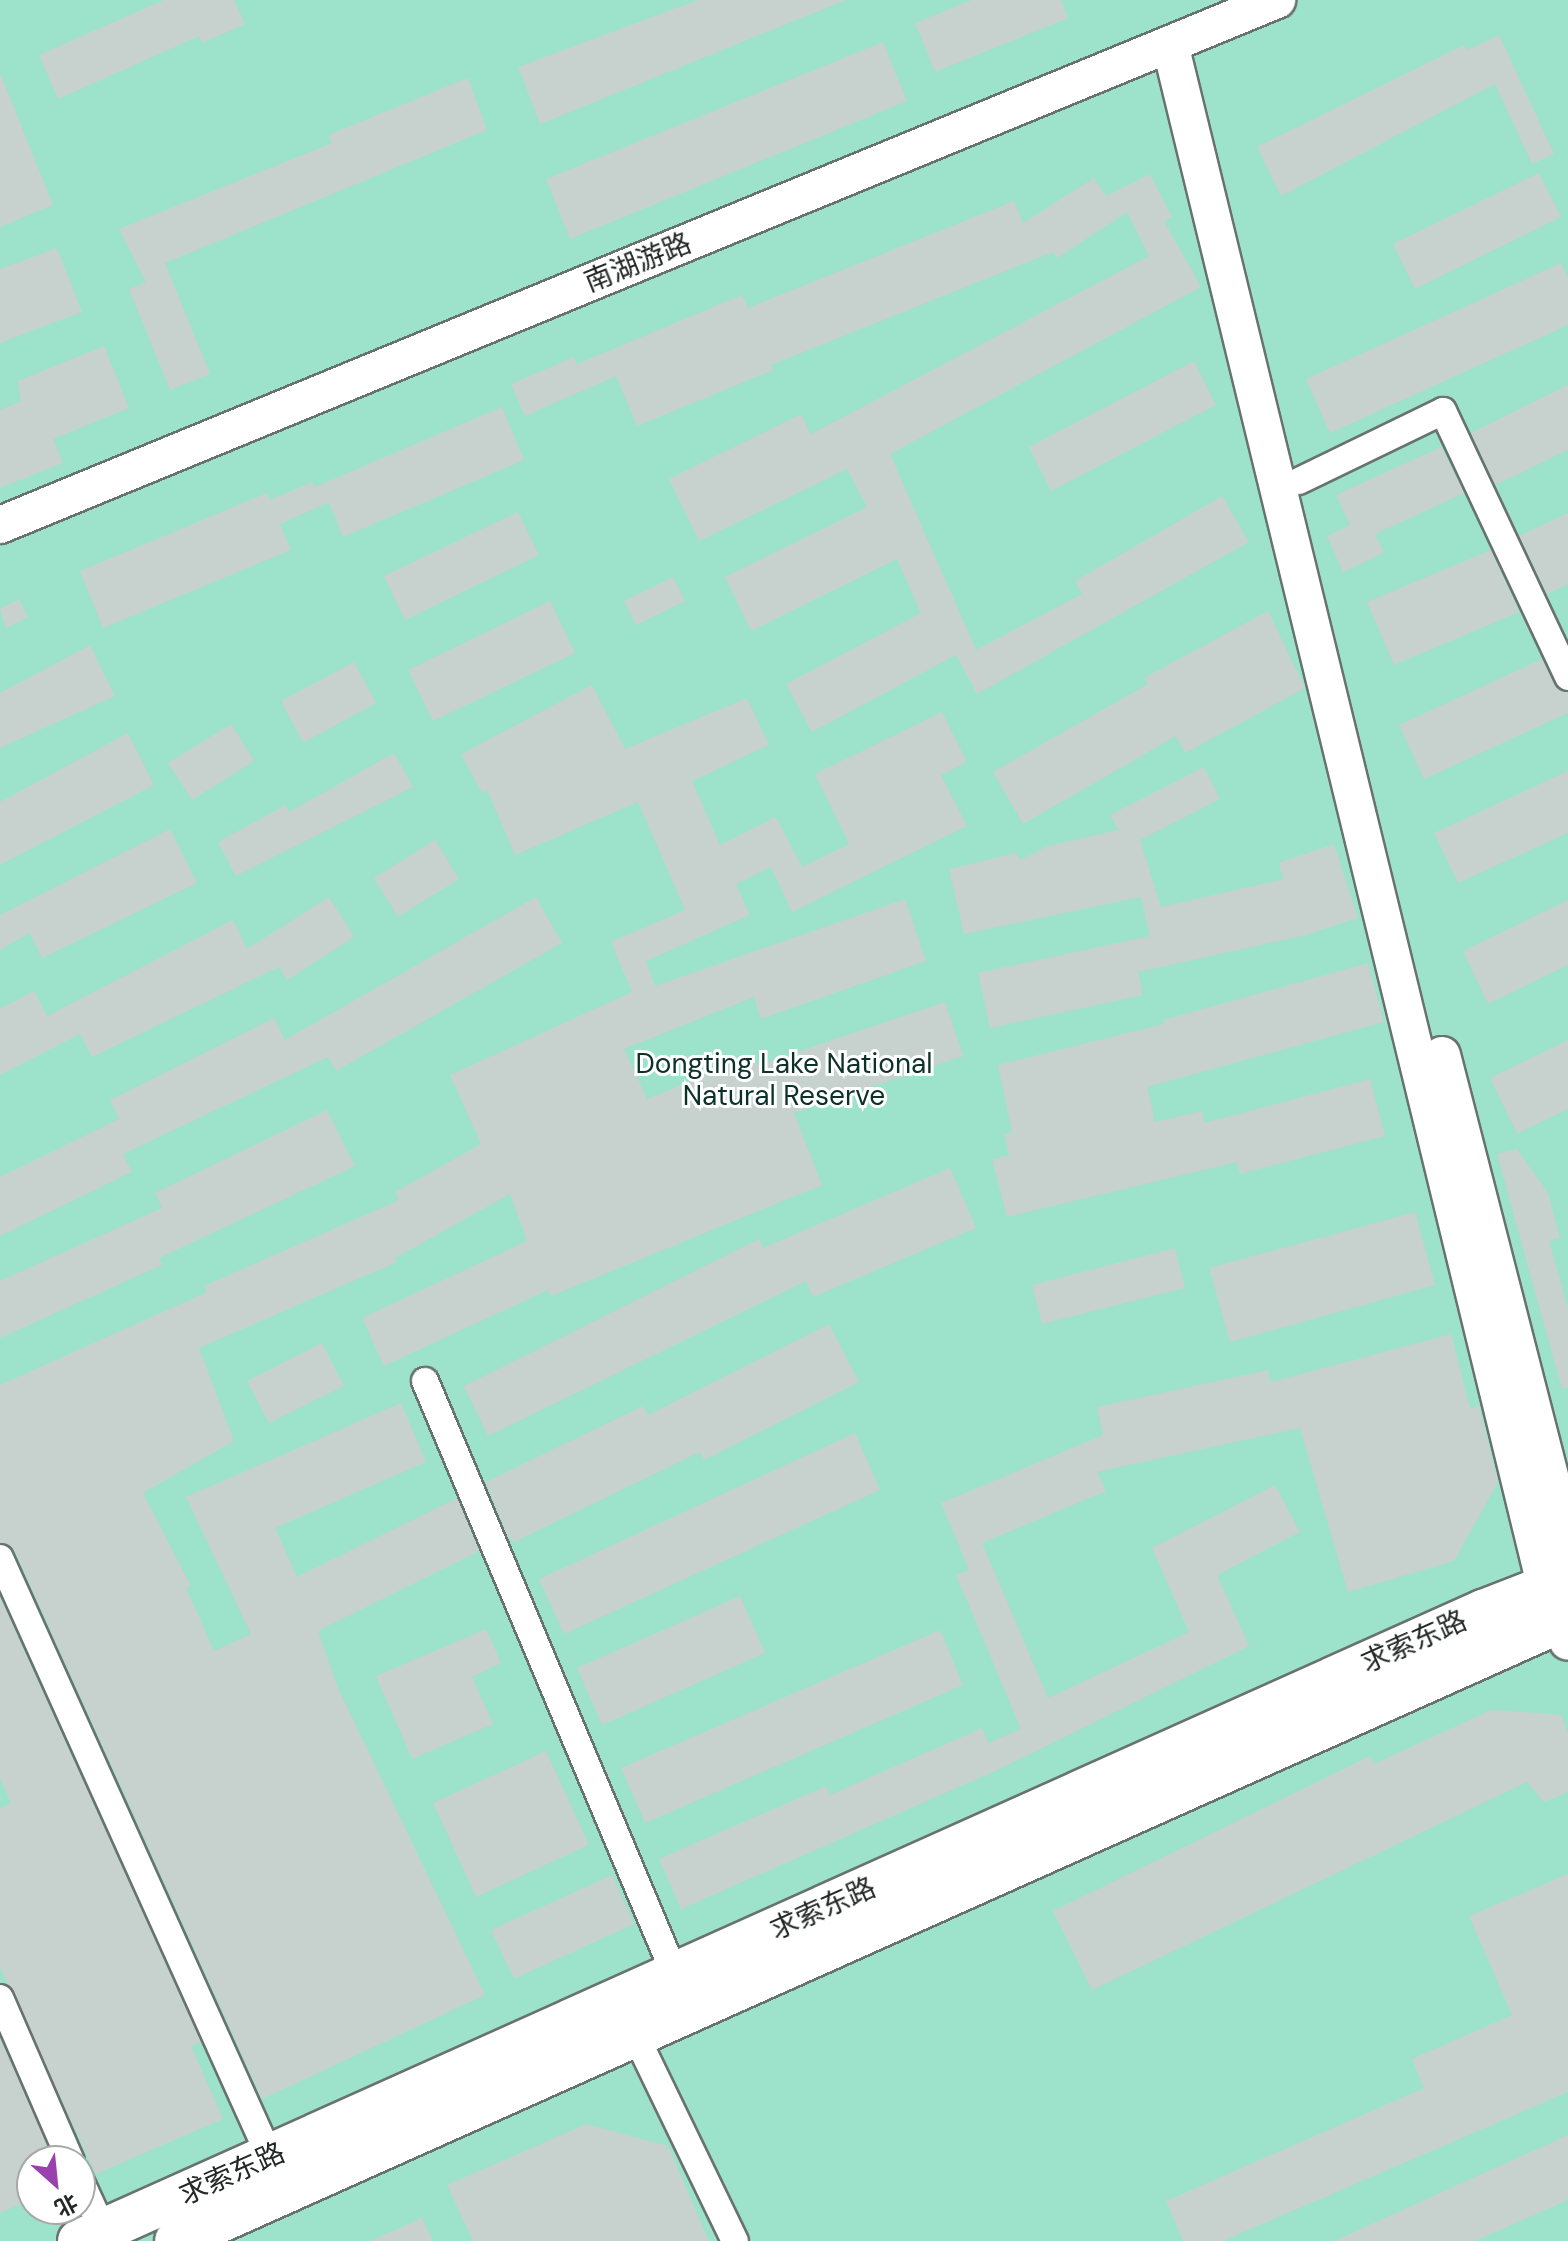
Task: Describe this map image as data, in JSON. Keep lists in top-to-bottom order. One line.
{"streets":{"main road":["南湖游路","求索东路"]},"parks":["Dongting Lake National Natural Reserve"],"north":"bottom right"}
